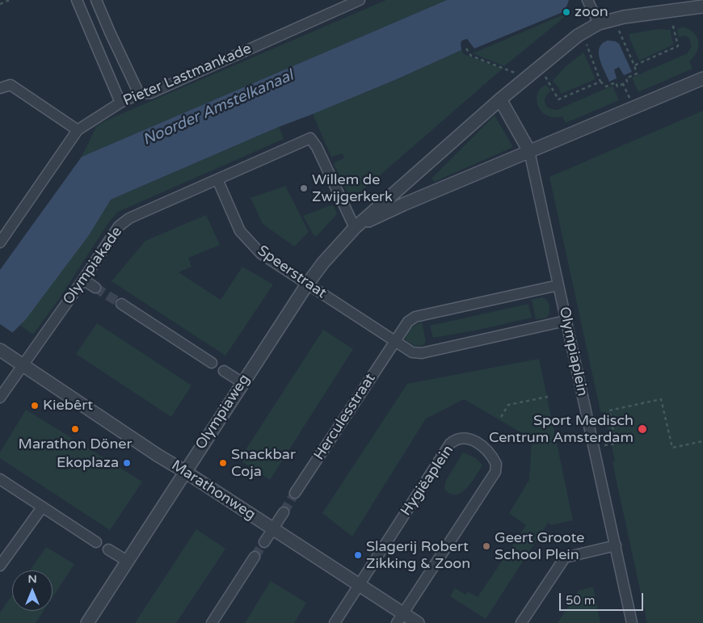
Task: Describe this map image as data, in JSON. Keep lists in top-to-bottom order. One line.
{"streets":{"street":["Pieter Lastmankade","Olympiakade","Speerstraat","Olympiaplein","Olympiaweg","Herculesstraat","Hygiëaplein","Marathonweg"]},"crossings":[["Olympiakade","Speerstraat"],["Olympiakade","Olympiaweg"],["Olympiakade","Marathonweg"],["Speerstraat","Olympiaweg"],["Speerstraat","Herculesstraat"],["Olympiaplein","Herculesstraat"],["Olympiaweg","Marathonweg"],["Hygiëaplein","Marathonweg"]],"water":["Noorder Amstelkanaal"],"places":["zoon","Willem de Zwijgerkerk","Kiebêrt","Marathon Döner","Sport Medisch Centrum Amsterdam","Ekoplaza","Snackbar Coja","Geert Groote School Plein","Slagerij Robert Zikking & Zoon"],"scale_bar":"50 m","north":"top"}
